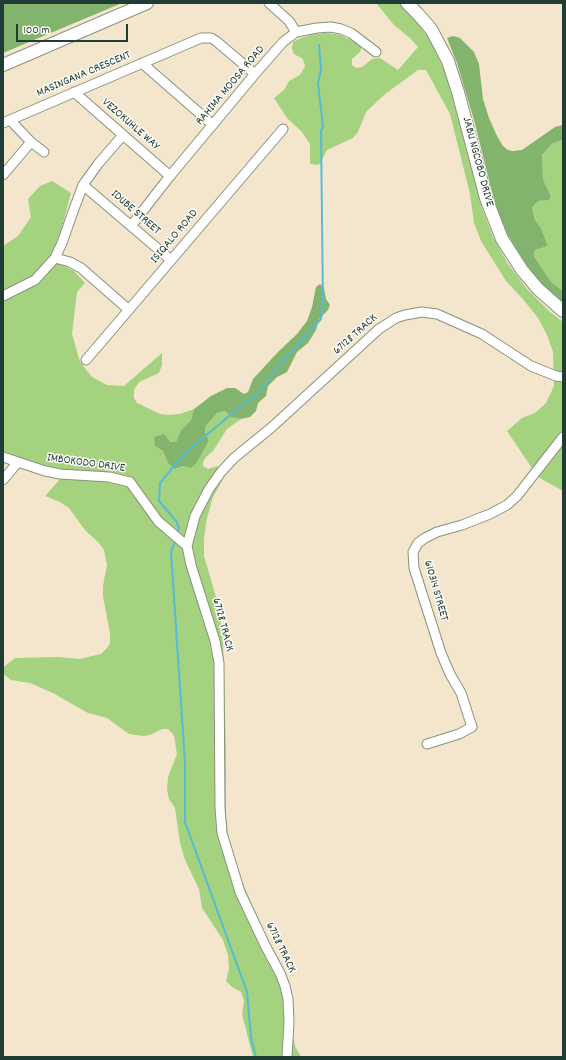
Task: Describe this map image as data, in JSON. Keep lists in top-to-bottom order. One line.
{"streets":{"main road":["JABU NGCOBO DRIVE"],"street":["MASINGANA CRESCENT","RAHIMA MOOSA ROAD","VEZOKUHLE WAY","IDUBE STREET","ISIQALO ROAD","67128 TRACK","IMBOKODO DRIVE","610314 STREET"]},"crossings":[["MASINGANA CRESCENT","RAHIMA MOOSA ROAD"],["MASINGANA CRESCENT","VEZOKUHLE WAY"],["RAHIMA MOOSA ROAD","VEZOKUHLE WAY"],["RAHIMA MOOSA ROAD","IDUBE STREET"],["IDUBE STREET","ISIQALO ROAD"],["67128 TRACK","IMBOKODO DRIVE"]],"scale_bar":"100 m"}
